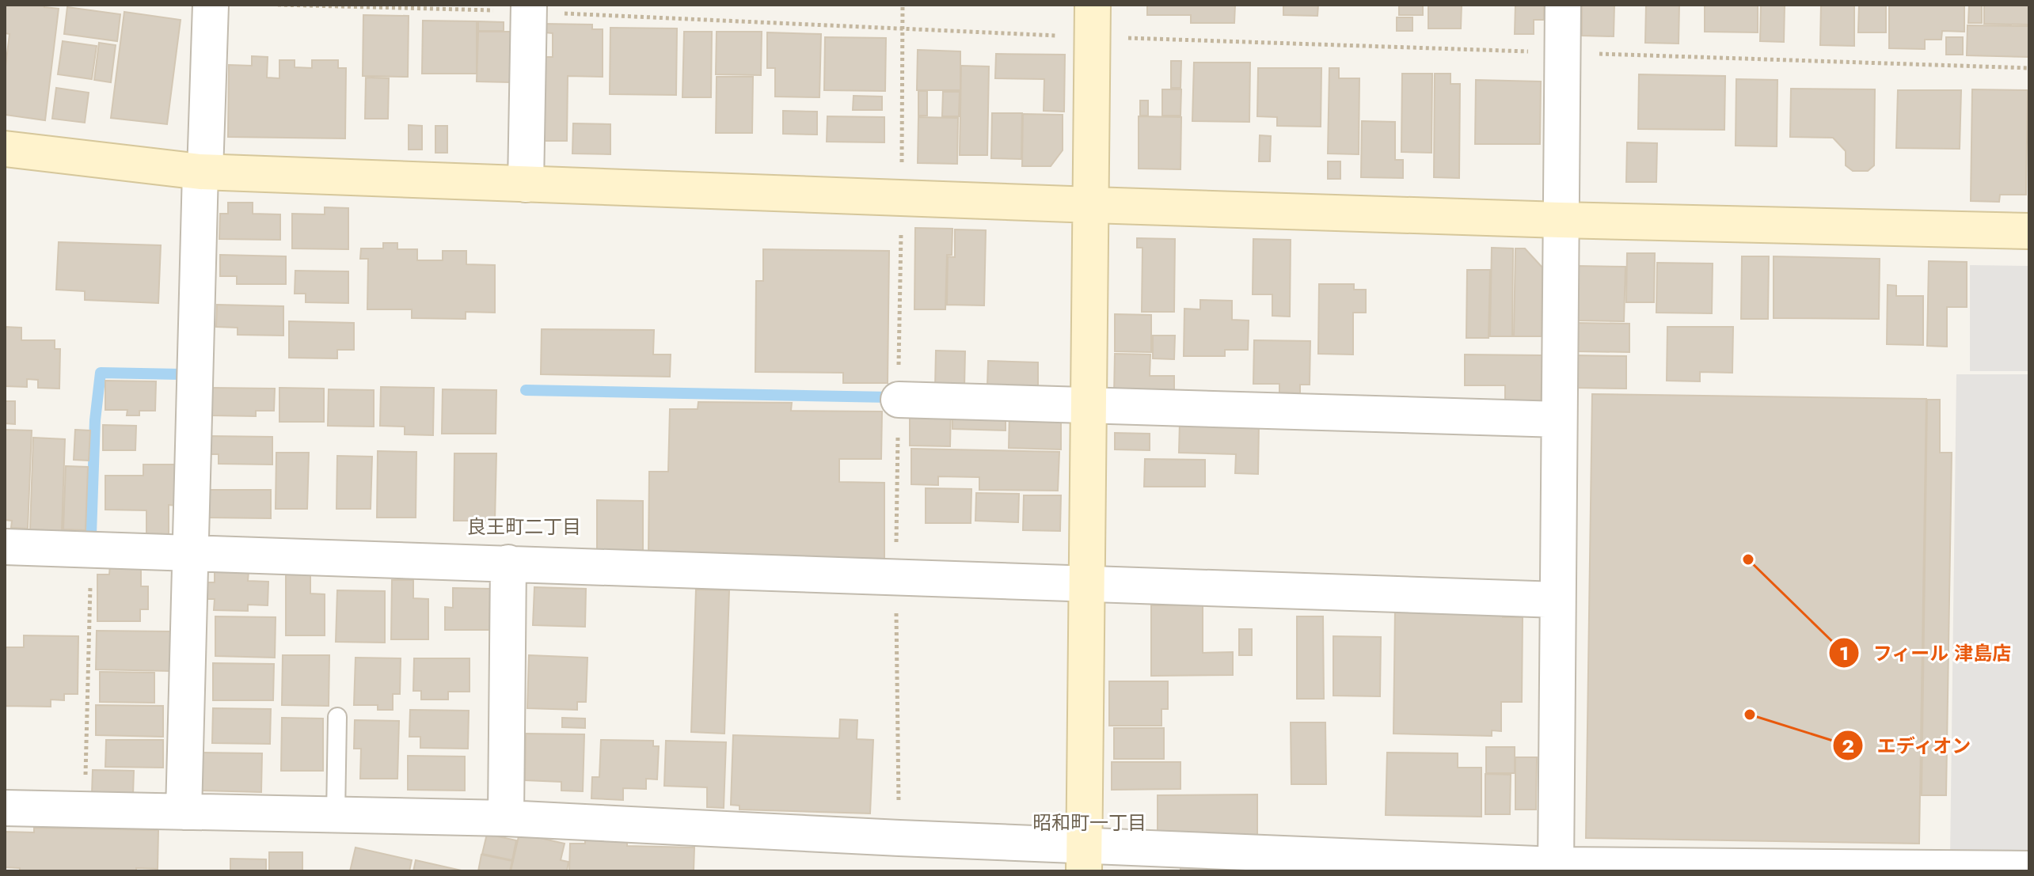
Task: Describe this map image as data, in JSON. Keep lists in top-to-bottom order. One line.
{"districts":["良王町二丁目","昭和町一丁目"],"places":["フィール 津島店","エディオン"]}
